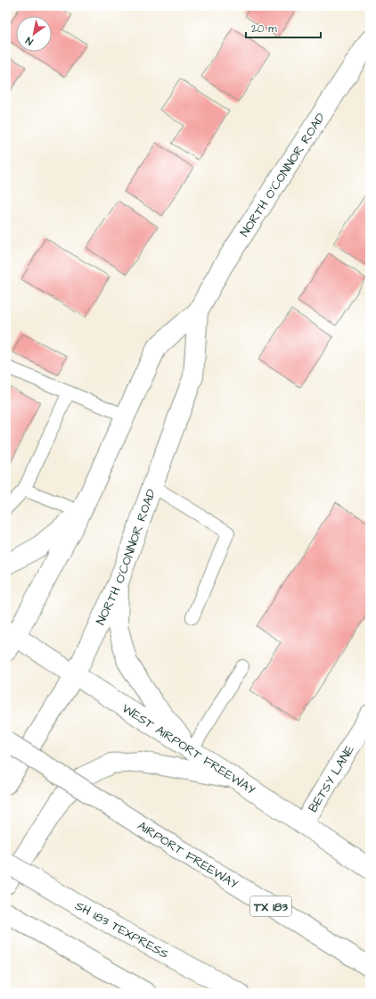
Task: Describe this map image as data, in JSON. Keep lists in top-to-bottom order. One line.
{"streets":{"main road":["NORTH O'CONNOR ROAD","WEST AIRPORT FREEWAY","BETSY LANE","AIRPORT FREEWAY","TX 183","SH 183 TEXPRESS"]},"crossings":[["NORTH O'CONNOR ROAD","WEST AIRPORT FREEWAY"],["WEST AIRPORT FREEWAY","BETSY LANE"]],"scale_bar":"20 m","north":"bottom left"}
